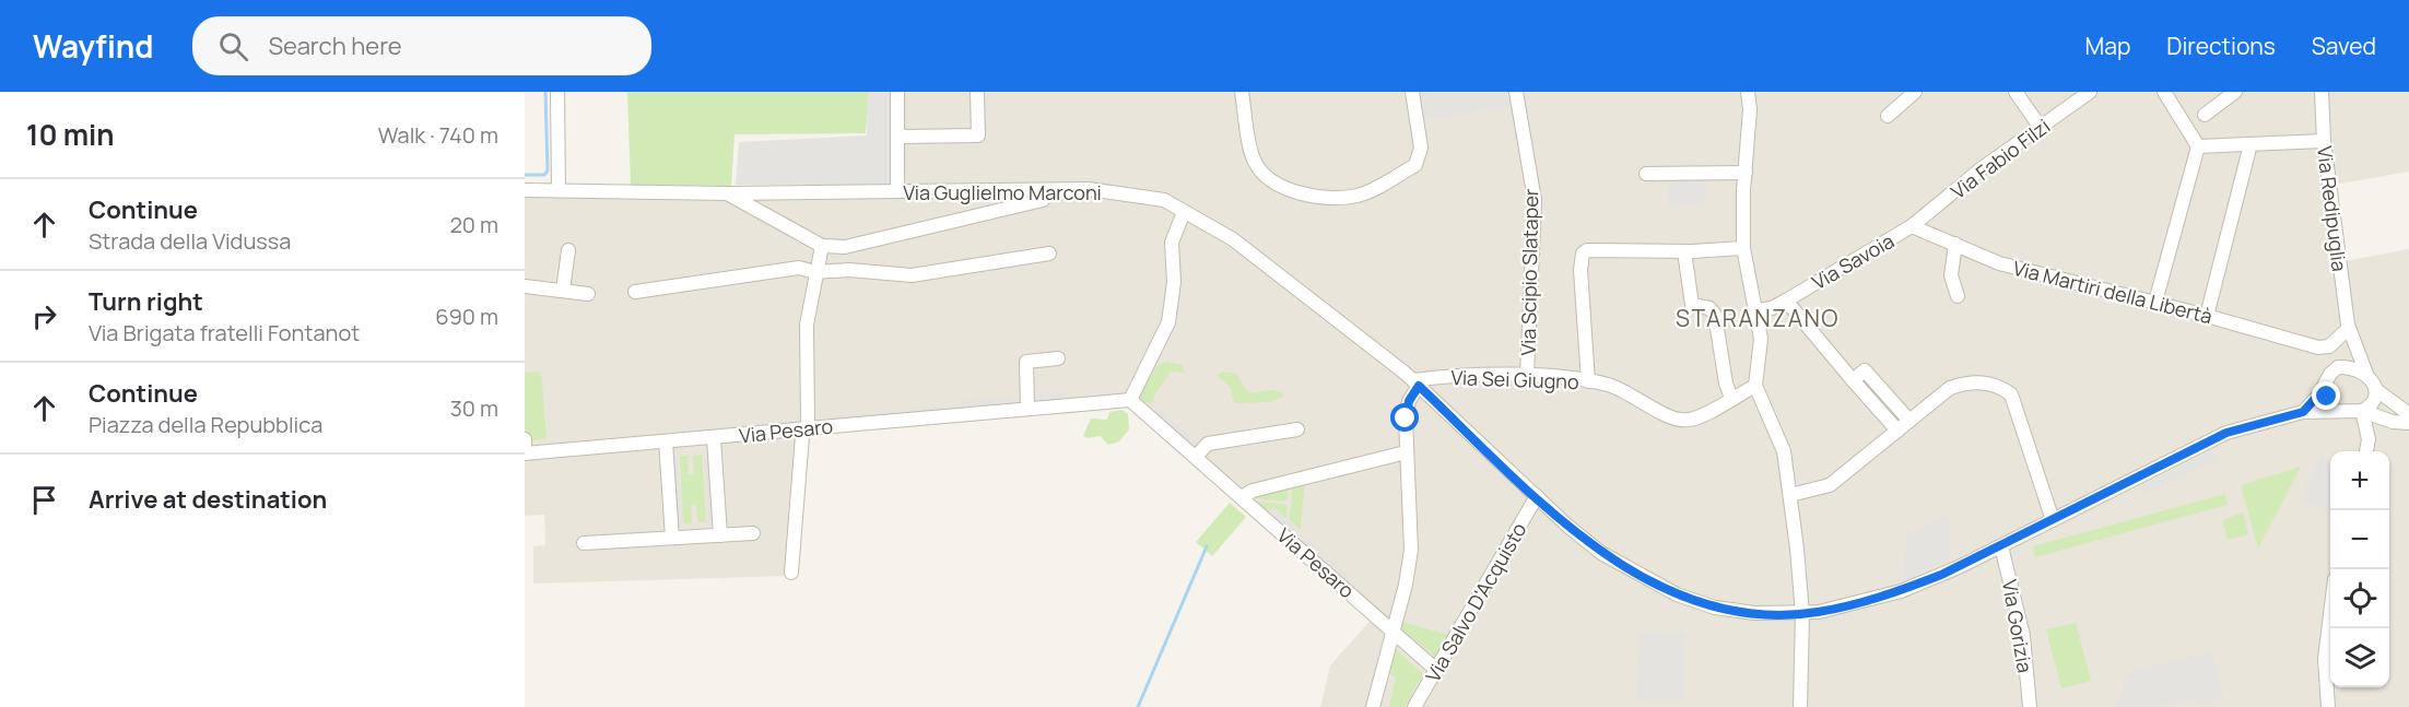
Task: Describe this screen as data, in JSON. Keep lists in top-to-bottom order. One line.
{"streets":{"street":["Via Fabio Filzi","Via Guglielmo Marconi","Via Redipuglia","Via Savoia","Via Scipio Slataper","Via Martiri della Libertà","Via Sei Giugno","Via Pesaro","Via Salvo D'Acquisto","Via Gorizia"]},"crossings":[["Via Fabio Filzi","Via Savoia"],["Via Fabio Filzi","Via Martiri della Libertà"],["Via Guglielmo Marconi","Via Redipuglia"],["Via Guglielmo Marconi","Via Martiri della Libertà"],["Via Guglielmo Marconi","Via Sei Giugno"],["Via Guglielmo Marconi","Via Salvo D'Acquisto"],["Via Guglielmo Marconi","Via Gorizia"],["Via Redipuglia","Via Martiri della Libertà"],["Via Savoia","Via Martiri della Libertà"],["Via Scipio Slataper","Via Sei Giugno"],["Via Pesaro","Via Salvo D'Acquisto"]],"districts":["STARANZANO"],"page":{"header":"Wayfind","search":"Search here","nav":["Map","Directions","Saved"],"heading":["10 min","Walk · 740 m"],"list":[["Continue","Strada della Vidussa","20 m"],["Turn right","Via Brigata fratelli Fontanot","690 m"],["Continue","Piazza della Repubblica","30 m"],"Arrive at destination"],"map_buttons":["+","−"]}}
